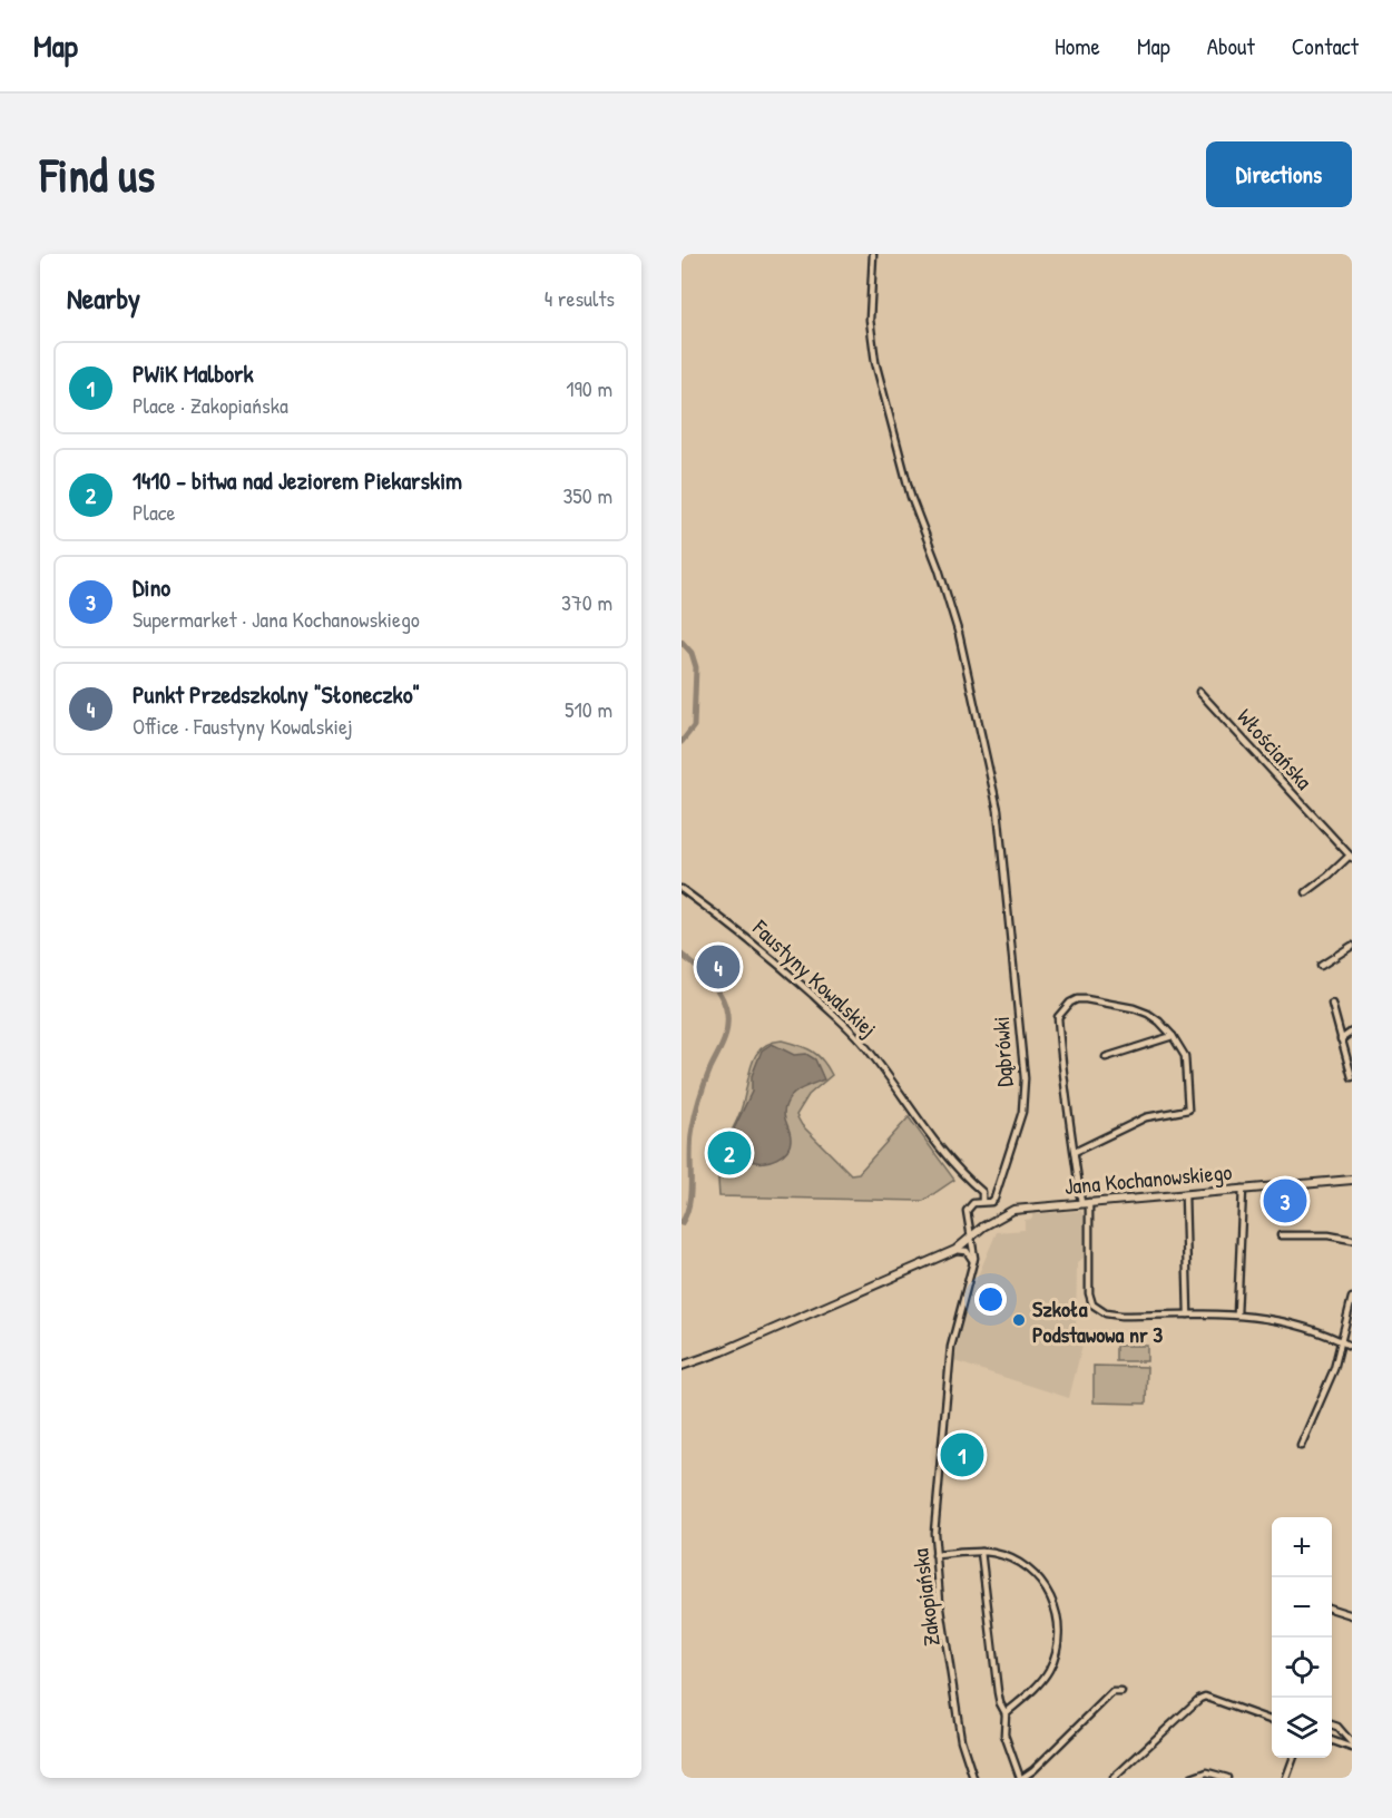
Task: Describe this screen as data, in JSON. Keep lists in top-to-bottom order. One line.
{"streets":{"street":["Włościańska","Faustyny Kowalskiej","Dąbrówki","Jana Kochanowskiego","Zakopiańska"]},"crossings":[["Faustyny Kowalskiej","Dąbrówki"]],"places":["Szkoła Podstawowa nr 3"],"page":{"header":"Map","nav":["Home","Map","About","Contact"],"buttons":"Directions","title":"Find us","heading":["Nearby","4 results"],"list":[{"mark":"1","name":"PWiK Malbork","note":"Place · Zakopiańska","value":"190 m"},{"mark":"2","name":"1410 - bitwa nad Jeziorem Piekarskim","note":"Place","value":"350 m"},{"mark":"3","name":"Dino","note":"Supermarket · Jana Kochanowskiego","value":"370 m"},{"mark":"4","name":"Punkt Przedszkolny \"Słoneczko\"","note":"Office · Faustyny Kowalskiej","value":"510 m"}],"pins":["4","2","3","1"],"map_buttons":["+","−"]}}
